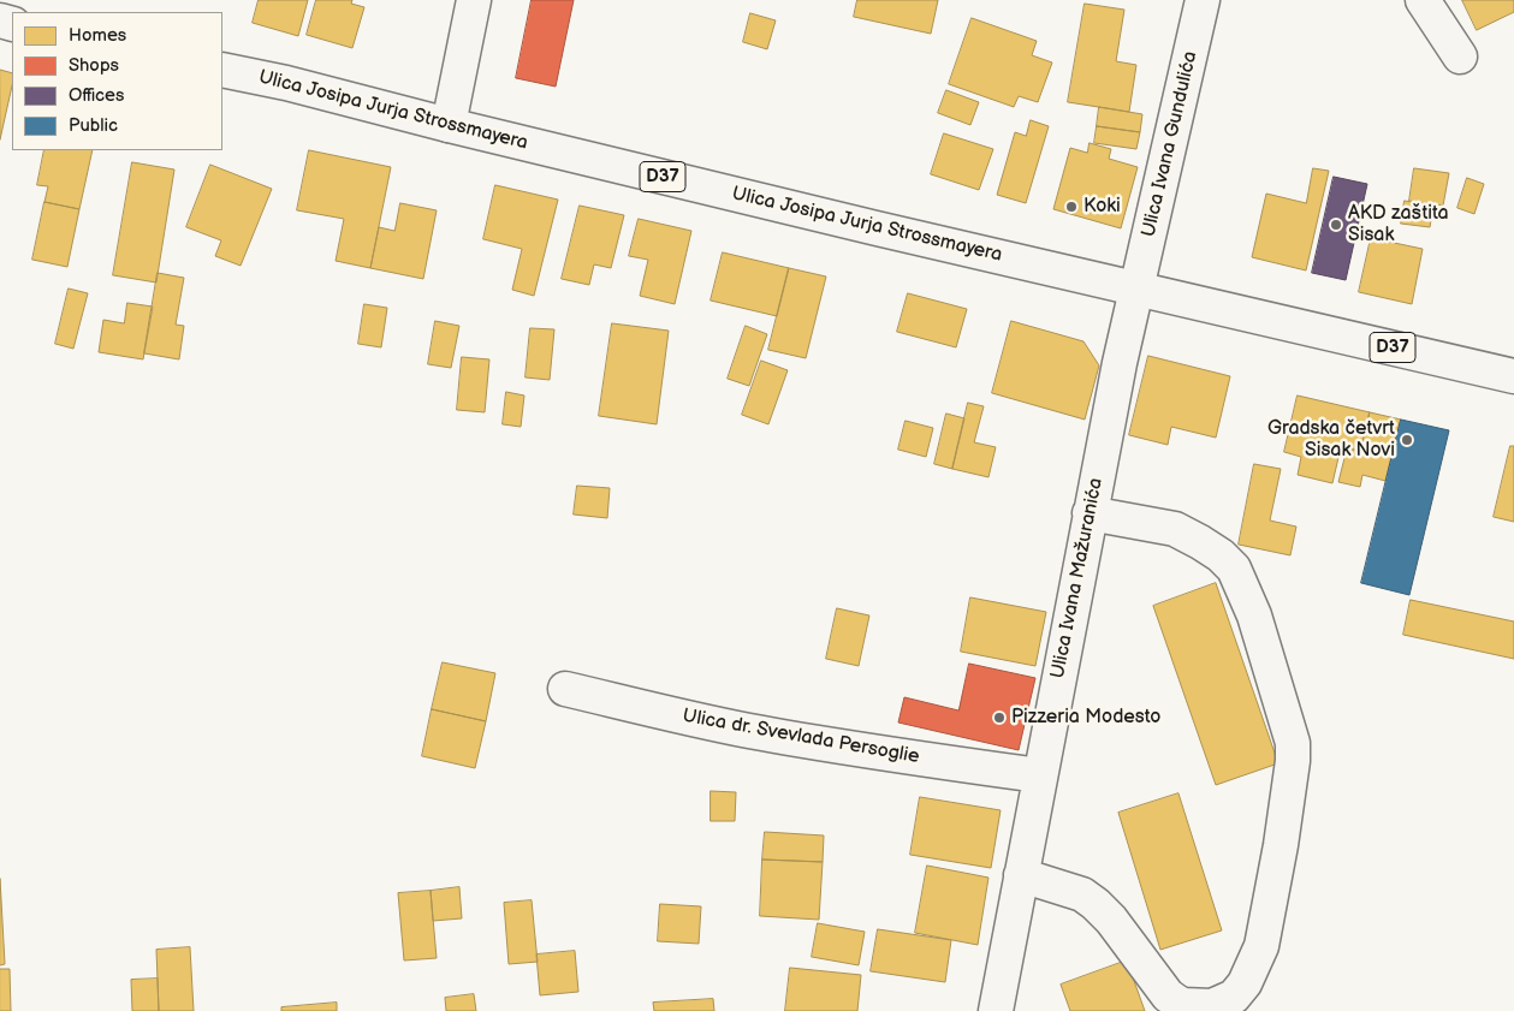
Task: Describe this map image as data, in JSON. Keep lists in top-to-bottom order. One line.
{"streets":{"street":["Ulica Josipa Jurja Strossmayera","Ulica Ivana Gundulića","D37","Ulica Ivana Mažuranića","Ulica dr. Svevlada Persoglie"]},"crossings":[["Ulica Josipa Jurja Strossmayera","Ulica Ivana Gundulića"],["Ulica Josipa Jurja Strossmayera","Ulica Ivana Mažuranića"],["Ulica Ivana Gundulića","Ulica Ivana Mažuranića"],["Ulica Ivana Mažuranića","Ulica dr. Svevlada Persoglie"]],"places":["Koki","AKD zaštita Sisak","Gradska četvrt Sisak Novi","Pizzeria Modesto"],"legend":["Homes","Shops","Offices","Public"]}
